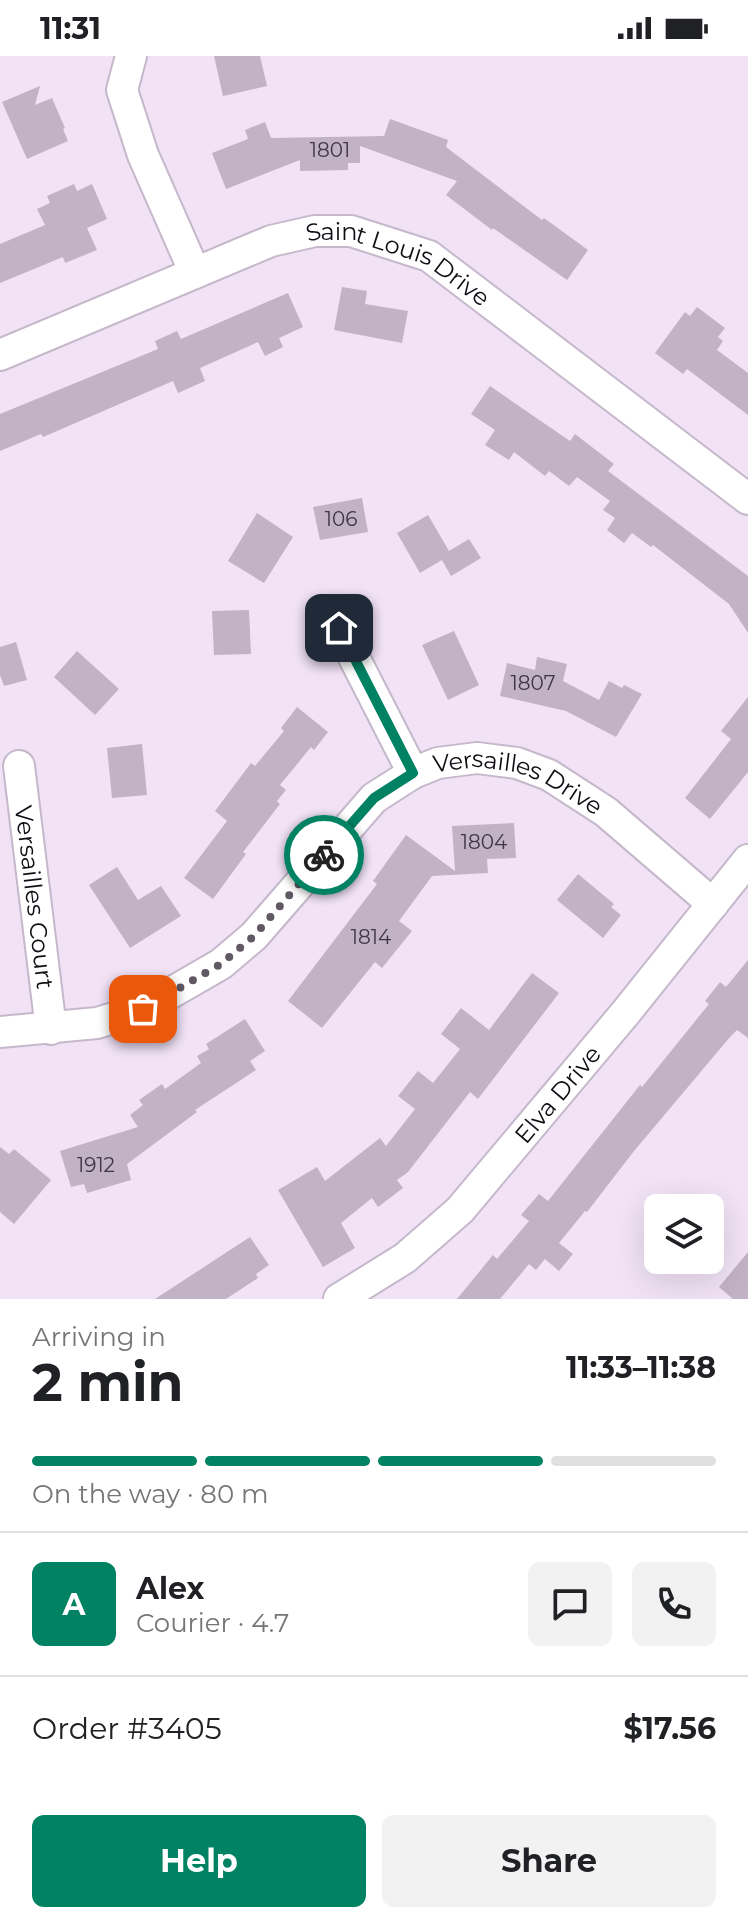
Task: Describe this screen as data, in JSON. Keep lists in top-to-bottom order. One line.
{"streets":{"street":["Saint Louis Drive","Versailles Drive","Versailles Court","Elva Drive"]},"crossings":[["Versailles Drive","Versailles Court"],["Versailles Drive","Elva Drive"]],"house_numbers":["1801","106","1807","1804","1814","1912"],"page":{"status":"11:31","heading":["2 min","Arriving in","11:33–11:38"],"panel":["Alex","Courier · 4.7","Order #3405","$17.56"],"bar":"On the way · 80 m","round":"A","buttons":["Help","Share"]}}
